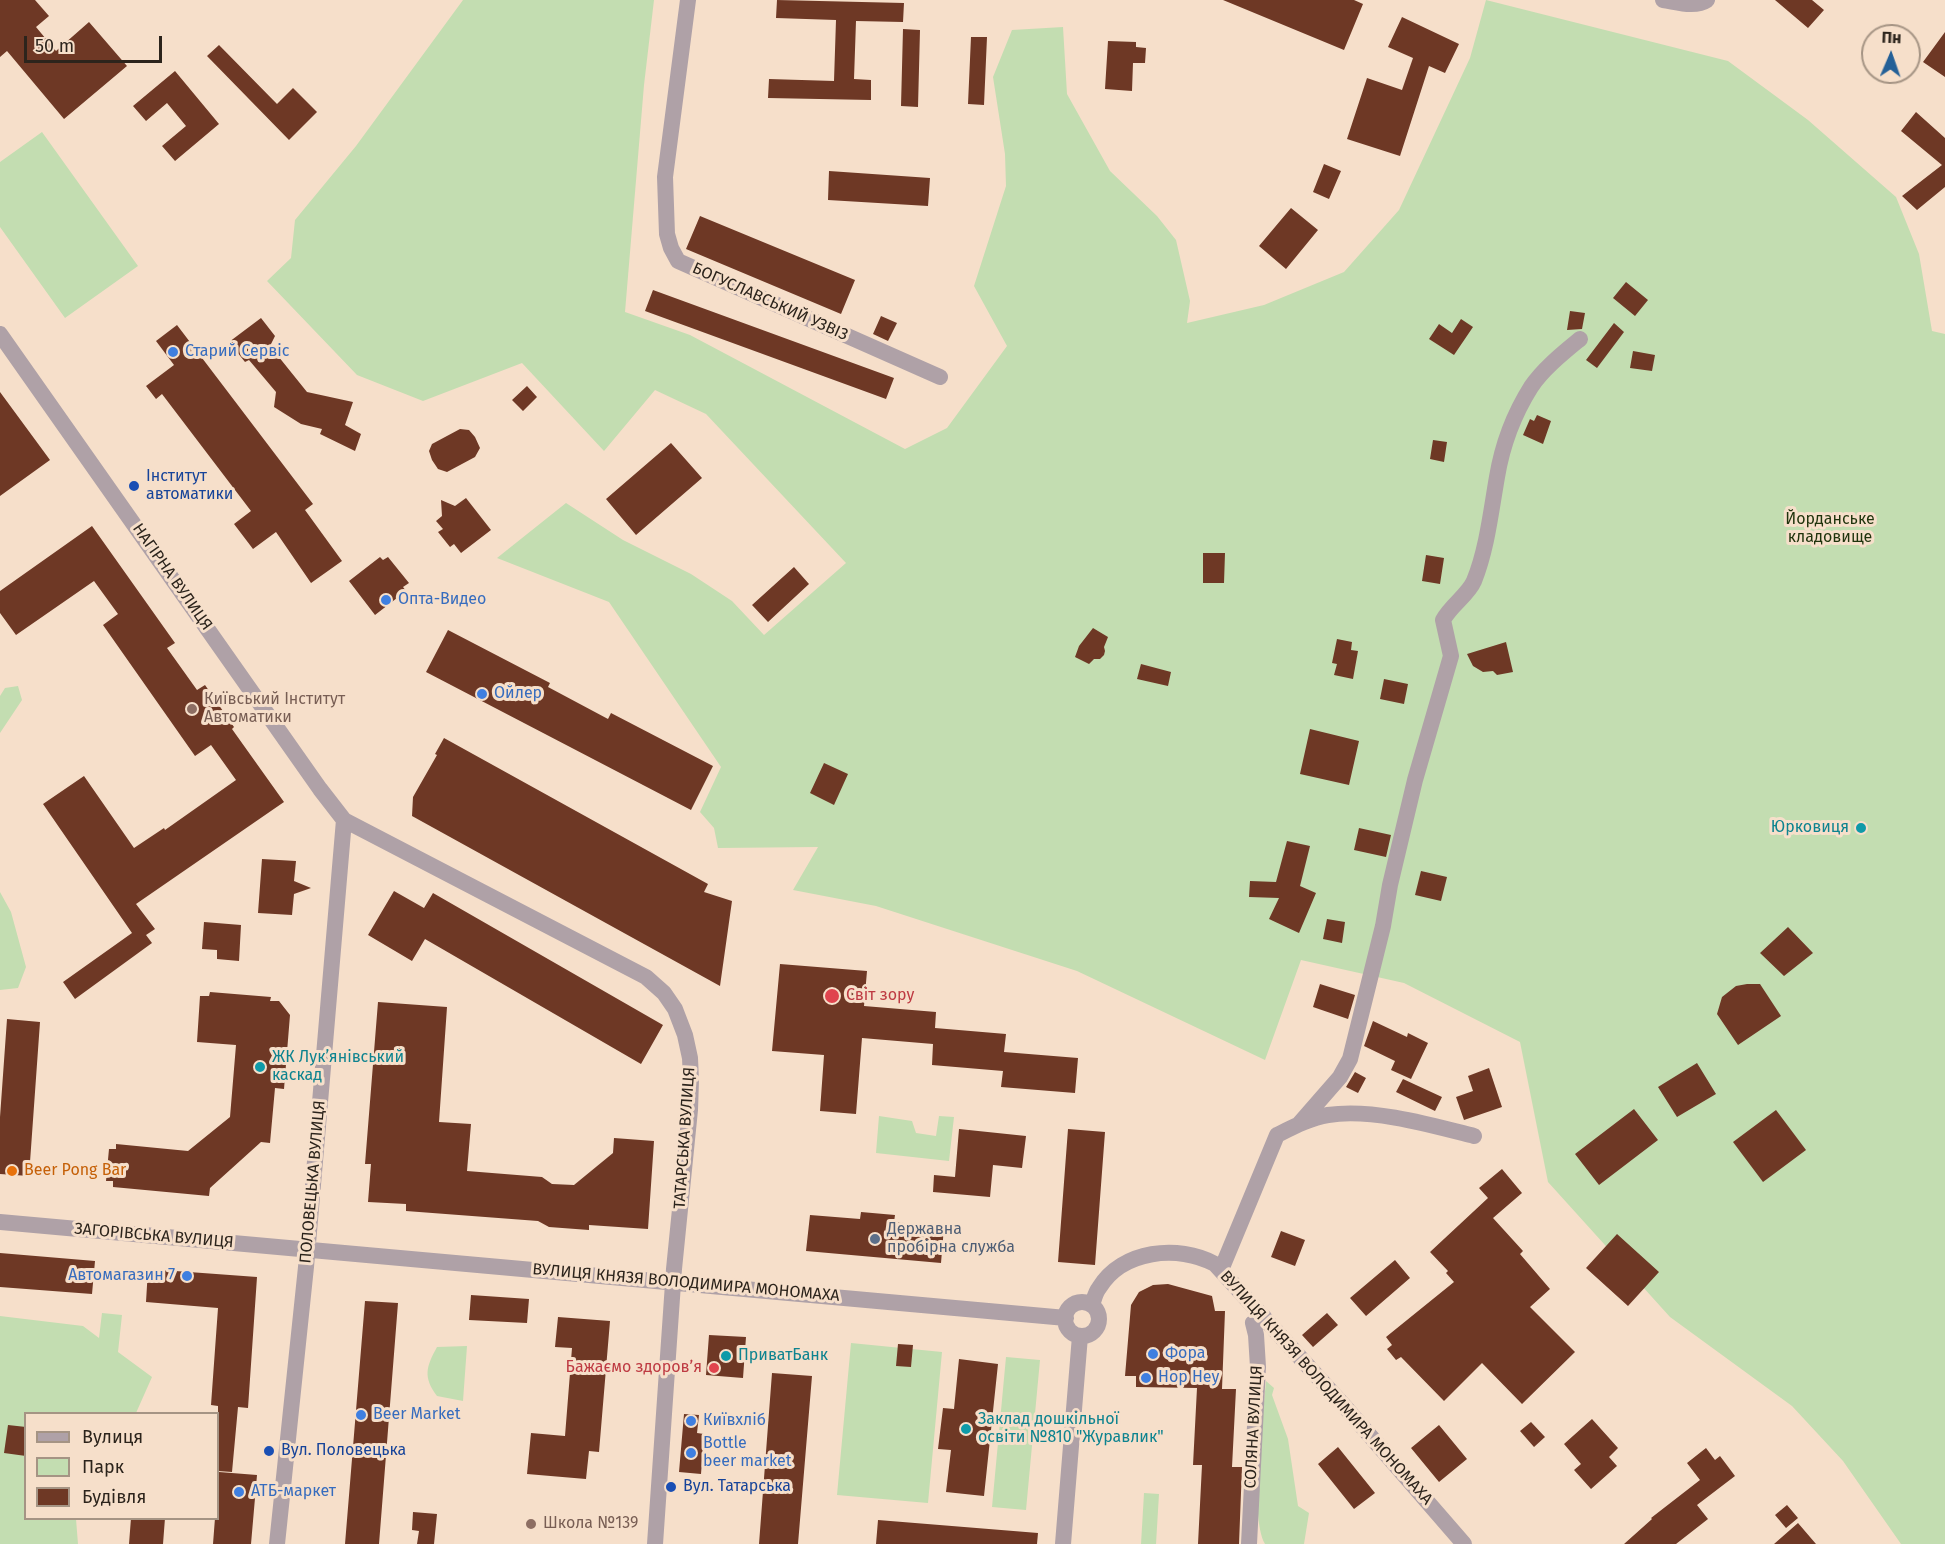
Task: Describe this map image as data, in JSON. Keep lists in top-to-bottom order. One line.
{"streets":{"street":["БОГУСЛАВСЬКИЙ УЗВІЗ","НАГІРНА ВУЛИЦЯ","ТАТАРСЬКА ВУЛИЦЯ","ПОЛОВЕЦЬКА ВУЛИЦЯ","ЗАГОРІВСЬКА ВУЛИЦЯ","ВУЛИЦЯ КНЯЗЯ ВОЛОДИМИРА МОНОМАХА","СОЛЯНА ВУЛИЦЯ"]},"crossings":[["НАГІРНА ВУЛИЦЯ","ТАТАРСЬКА ВУЛИЦЯ"],["НАГІРНА ВУЛИЦЯ","ПОЛОВЕЦЬКА ВУЛИЦЯ"],["ТАТАРСЬКА ВУЛИЦЯ","ПОЛОВЕЦЬКА ВУЛИЦЯ"],["ТАТАРСЬКА ВУЛИЦЯ","ВУЛИЦЯ КНЯЗЯ ВОЛОДИМИРА МОНОМАХА"],["ПОЛОВЕЦЬКА ВУЛИЦЯ","ЗАГОРІВСЬКА ВУЛИЦЯ"],["ПОЛОВЕЦЬКА ВУЛИЦЯ","ВУЛИЦЯ КНЯЗЯ ВОЛОДИМИРА МОНОМАХА"],["ЗАГОРІВСЬКА ВУЛИЦЯ","ВУЛИЦЯ КНЯЗЯ ВОЛОДИМИРА МОНОМАХА"],["ВУЛИЦЯ КНЯЗЯ ВОЛОДИМИРА МОНОМАХА","СОЛЯНА ВУЛИЦЯ"]],"parks":["Йорданське кладовище"],"places":["Старий Сервіс","Інститут автоматики","Опта-Видео","Ойлер","Київський Інститут Автоматики","Юрковиця","Світ зору","ЖК Лук’янівський каскад","Beer Pong Bar","Державна пробірна служба","Автомагазин 7","Фора","ПриватБанк","Бажаємо здоровʼя","Hop Hey","Beer Market","Київхліб","Заклад дошкільної освіти №810 \"Журавлик\"","Вул. Половецька","Bottle beer market","Вул. Татарська","АТБ-маркет","Школа №139"],"legend":["Вулиця","Парк","Будівля"],"scale_bar":"50 m","north":"top"}
